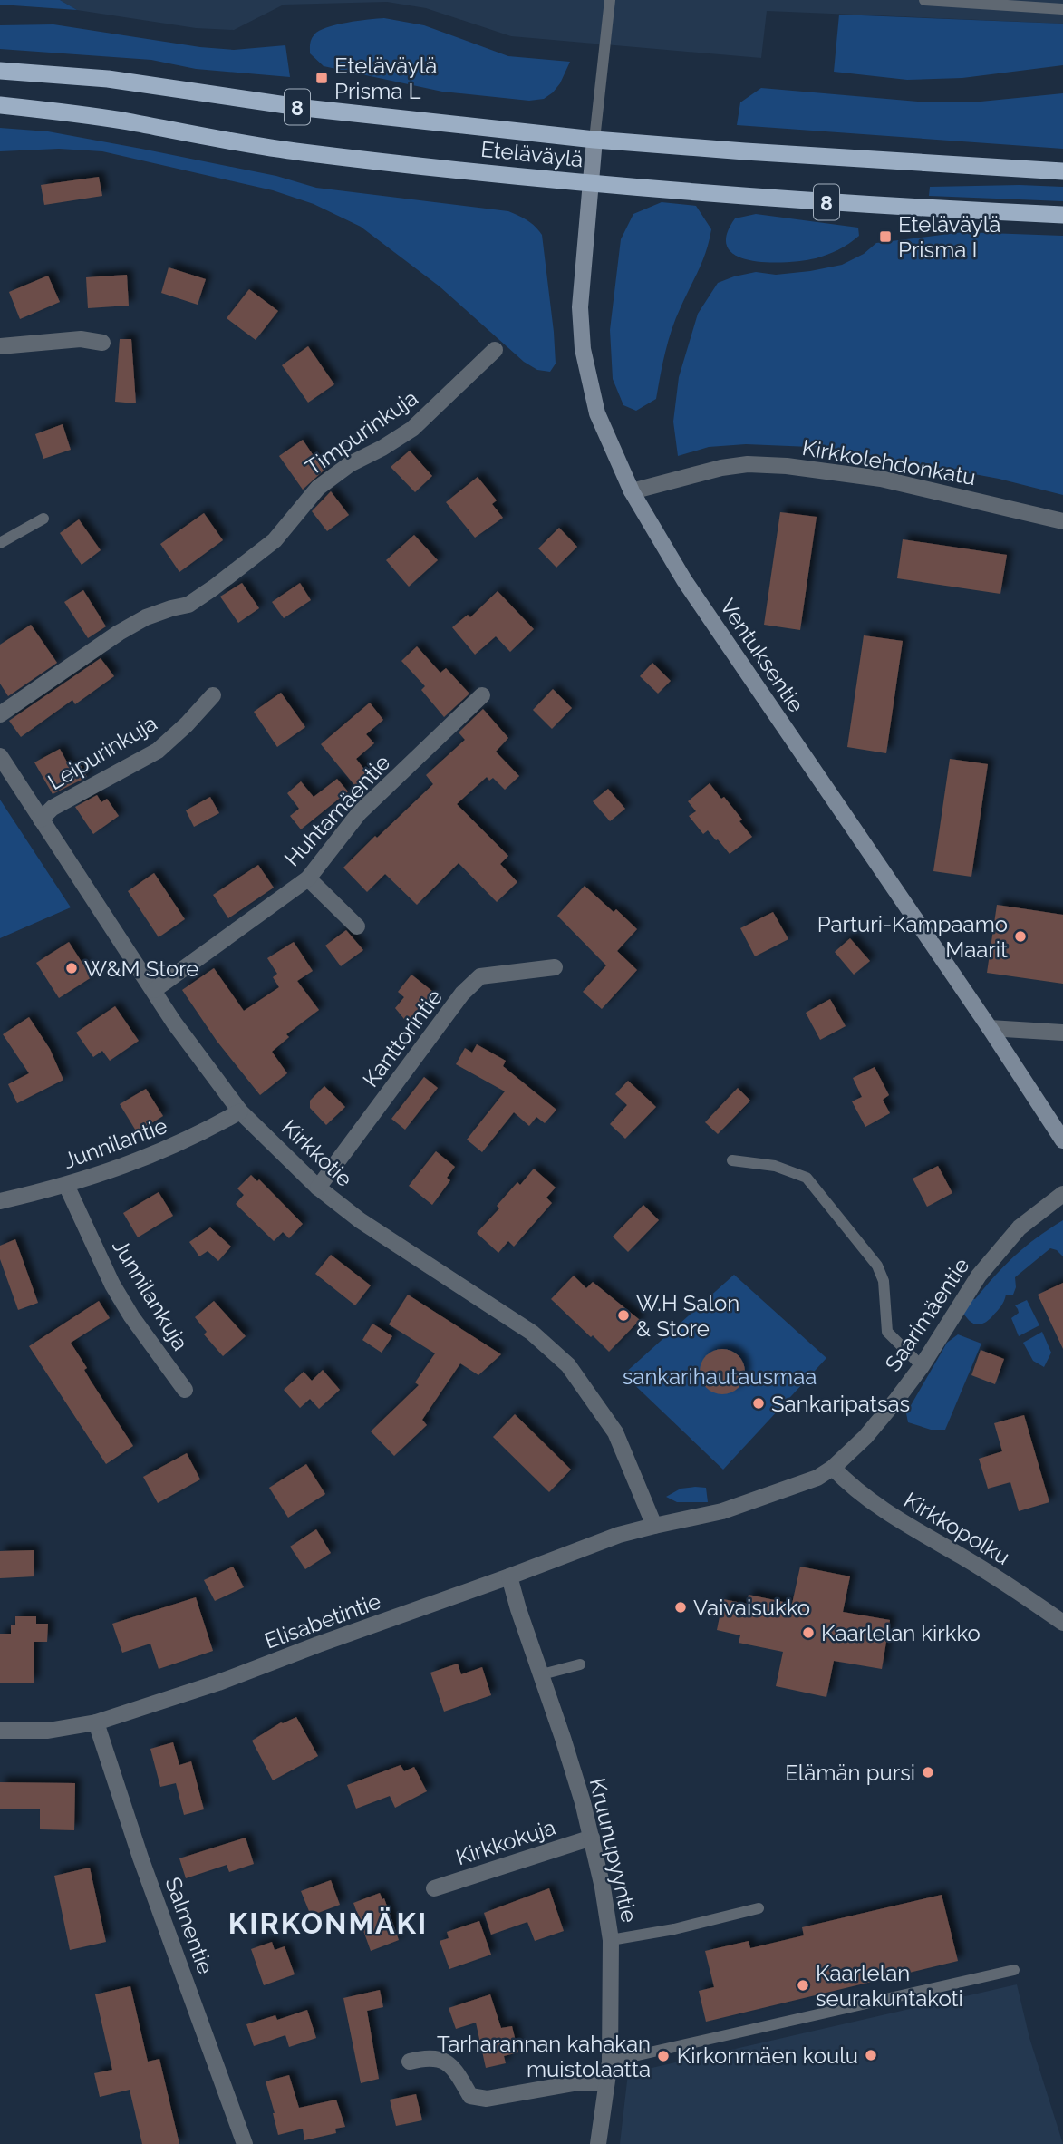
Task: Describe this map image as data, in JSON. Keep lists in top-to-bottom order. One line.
{"streets":{"highway":["8","Eteläväylä"],"main road":["Ventuksentie"],"street":["Timpurinkuja","Kirkkolehdonkatu","Leipurinkuja","Huhtamäentie","Kanttorintie","Junnilantie","Kirkkotie","Junnilankuja","Saarimäentie","Kirkkopolku","Elisabetintie","Kirkkokuja","Kruunupyyntie","Salmentie"]},"crossings":[["Eteläväylä","Ventuksentie"],["Kirkkolehdonkatu","Ventuksentie"],["Leipurinkuja","Kirkkotie"],["Huhtamäentie","Kirkkotie"],["Kanttorintie","Kirkkotie"],["Junnilantie","Kirkkotie"],["Junnilantie","Junnilankuja"],["Kirkkotie","Saarimäentie"],["Kirkkotie","Elisabetintie"],["Saarimäentie","Kirkkopolku"],["Saarimäentie","Elisabetintie"],["Elisabetintie","Kruunupyyntie"],["Elisabetintie","Salmentie"],["Kirkkokuja","Kruunupyyntie"]],"districts":["KIRKONMÄKI"],"parks":["sankarihautausmaa"],"places":{"transit":["Eteläväylä Prisma L","Eteläväylä Prisma I"],"other":["Parturi-Kampaamo Maarit","W&M Store","W.H Salon & Store","Sankaripatsas","Vaivaisukko","Kaarlelan kirkko","Elämän pursi","Kaarlelan seurakuntakoti","Kirkonmäen koulu","Tarharannan kahakan muistolaatta"]}}
